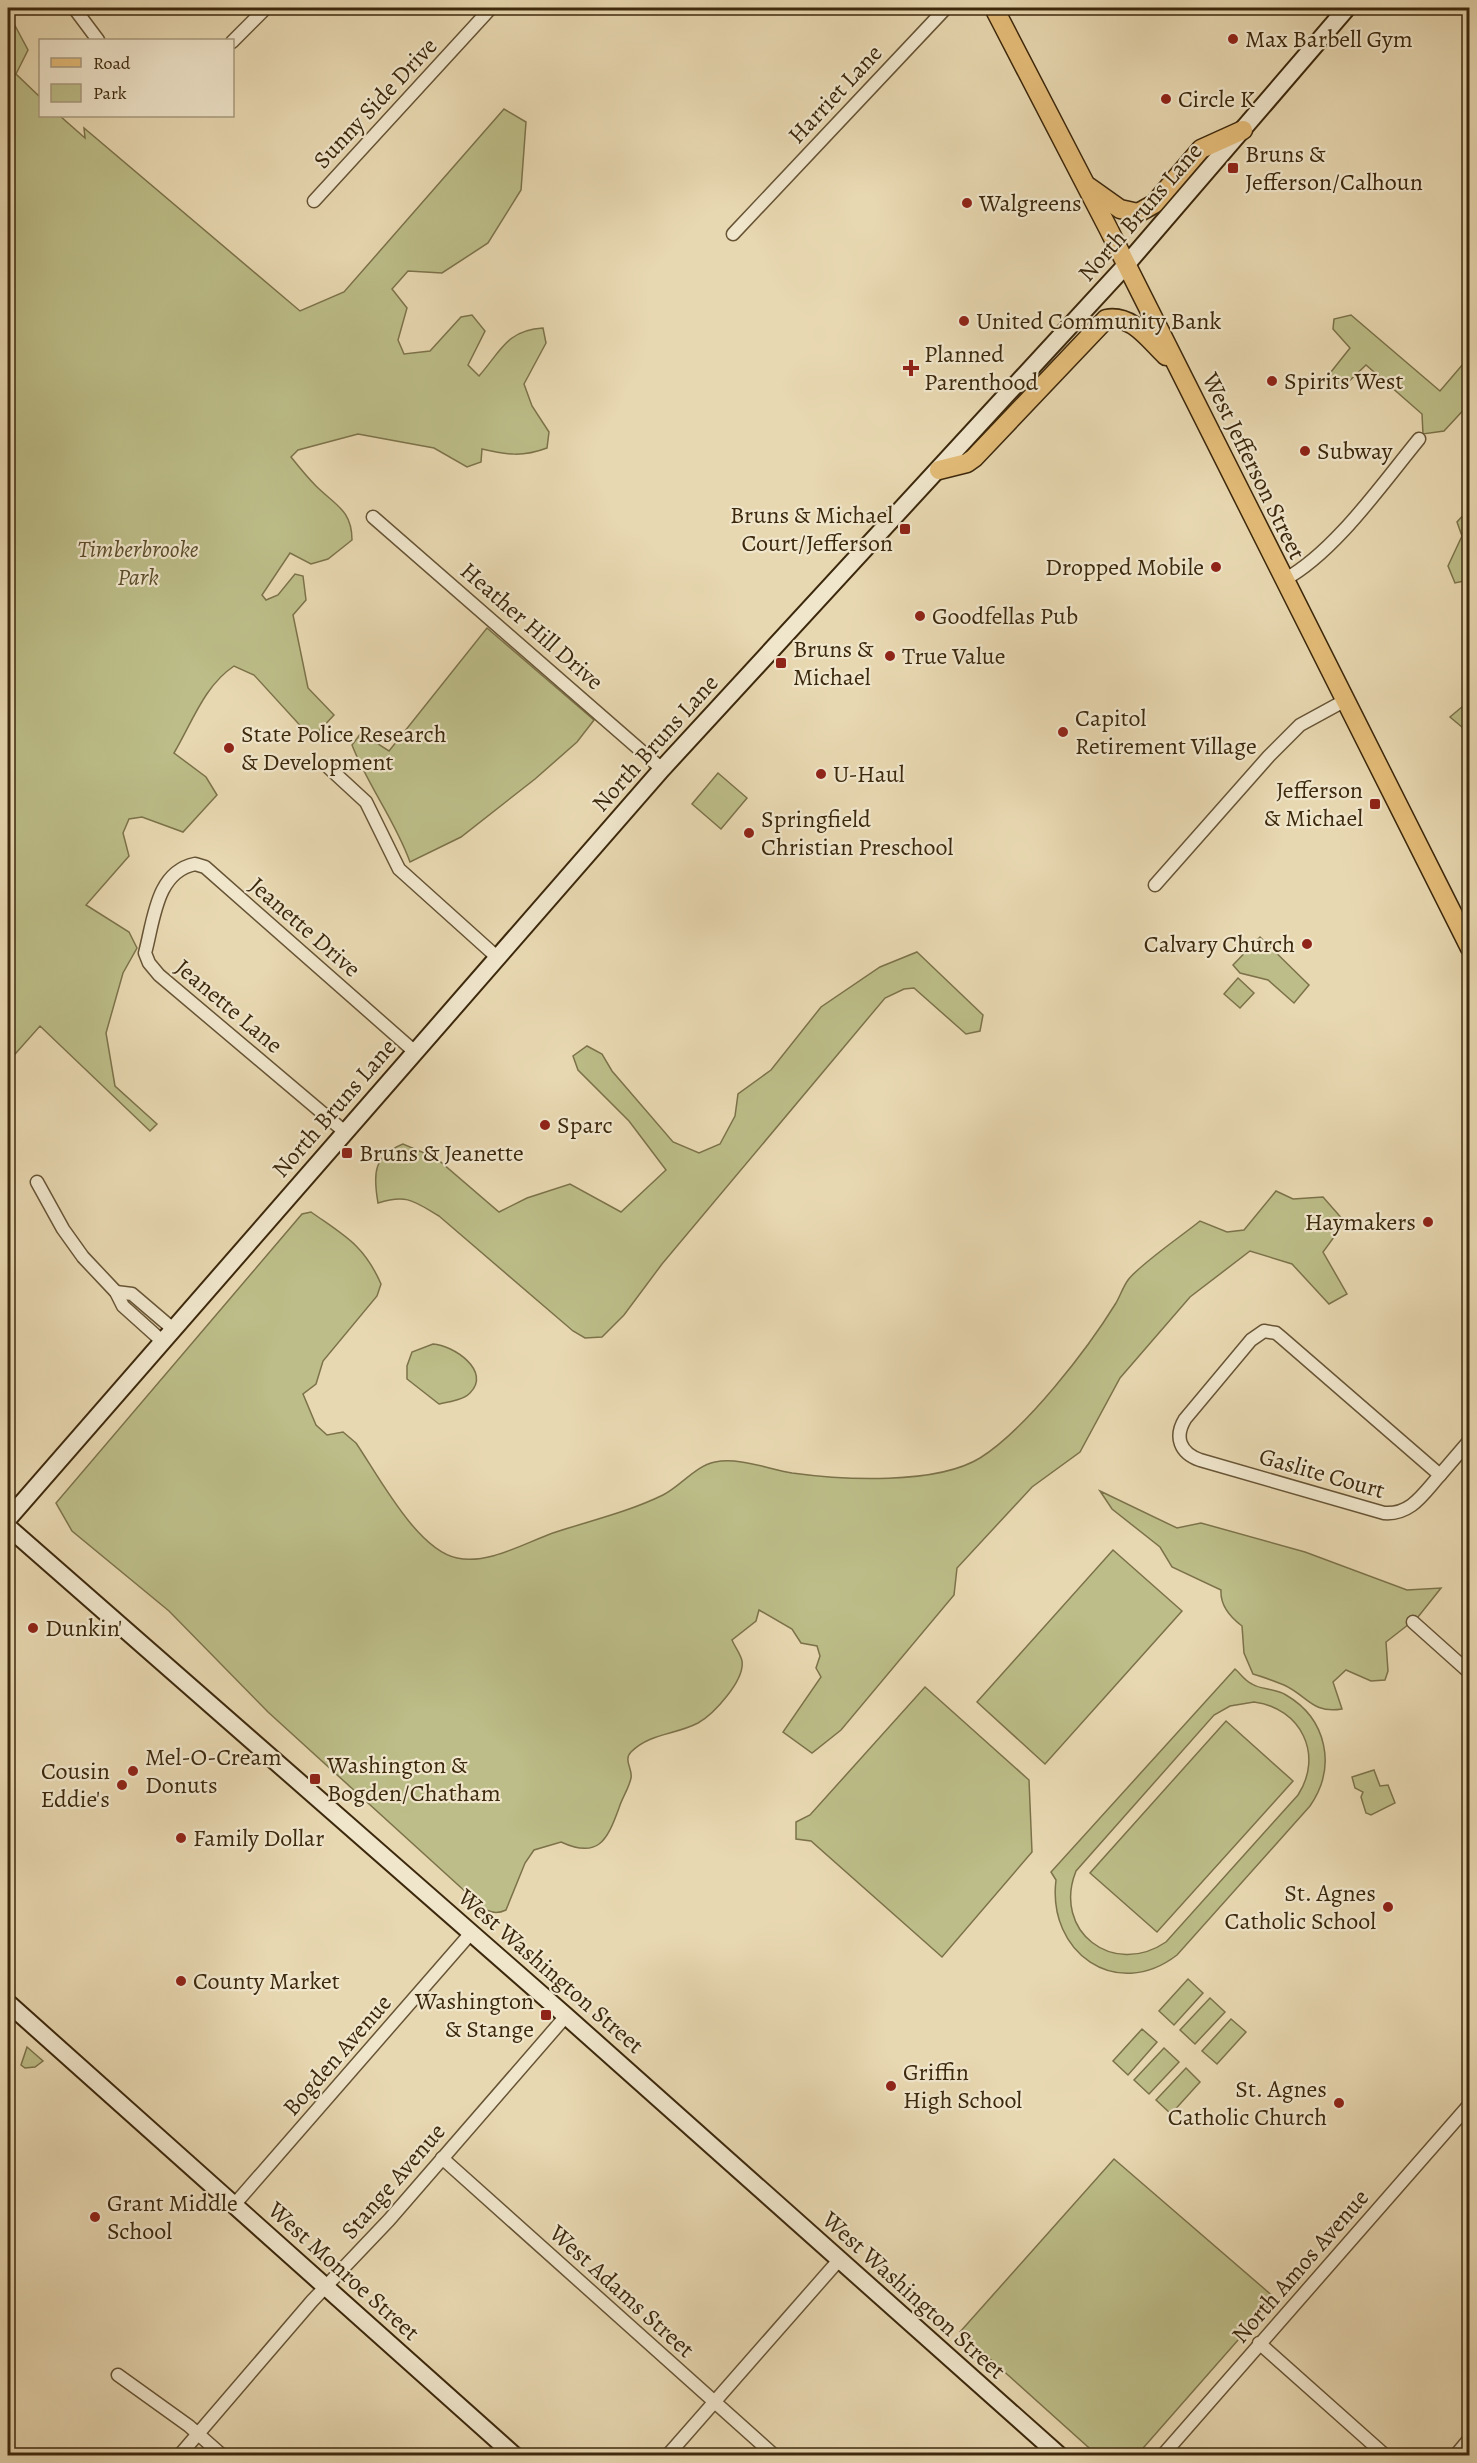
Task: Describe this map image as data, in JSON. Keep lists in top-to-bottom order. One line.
{"streets":{"main road":["West Jefferson Street"],"street":["Harriet Lane","Sunny Side Drive","North Bruns Lane","Heather Hill Drive","Jeanette Drive","Jeanette Lane","Gaslite Court","West Washington Street","Bogden Avenue","Stange Avenue","North Amos Avenue","West Monroe Street","West Adams Street"]},"crossings":[["North Bruns Lane","West Jefferson Street"],["North Bruns Lane","Heather Hill Drive"],["North Bruns Lane","Jeanette Drive"],["North Bruns Lane","Jeanette Lane"],["Jeanette Drive","Jeanette Lane"],["West Washington Street","Bogden Avenue"],["West Washington Street","Stange Avenue"],["Bogden Avenue","West Monroe Street"],["Stange Avenue","West Monroe Street"],["Stange Avenue","West Adams Street"]],"parks":["Timberbrooke Park"],"places":{"other":["Max Barbell Gym","Circle K","Walgreens","United Community Bank","Spirits West","Subway","Dropped Mobile","Goodfellas Pub","True Value","Capitol Retirement Village","State Police Research & Development","U-Haul","Springfield Christian Preschool","Calvary Church","Sparc","Haymakers","Dunkin'","Mel-O-Cream Donuts","Cousin Eddie's","Family Dollar","St. Agnes Catholic School","County Market","Griffin High School","St. Agnes Catholic Church","Grant Middle School"],"transit":["Bruns & Jefferson/Calhoun","Bruns & Michael Court/Jefferson","Bruns & Michael","Jefferson & Michael","Bruns & Jeanette","Washington & Bogden/Chatham","Washington & Stange"],"health":["Planned Parenthood"]},"legend":["Road","Park"]}
